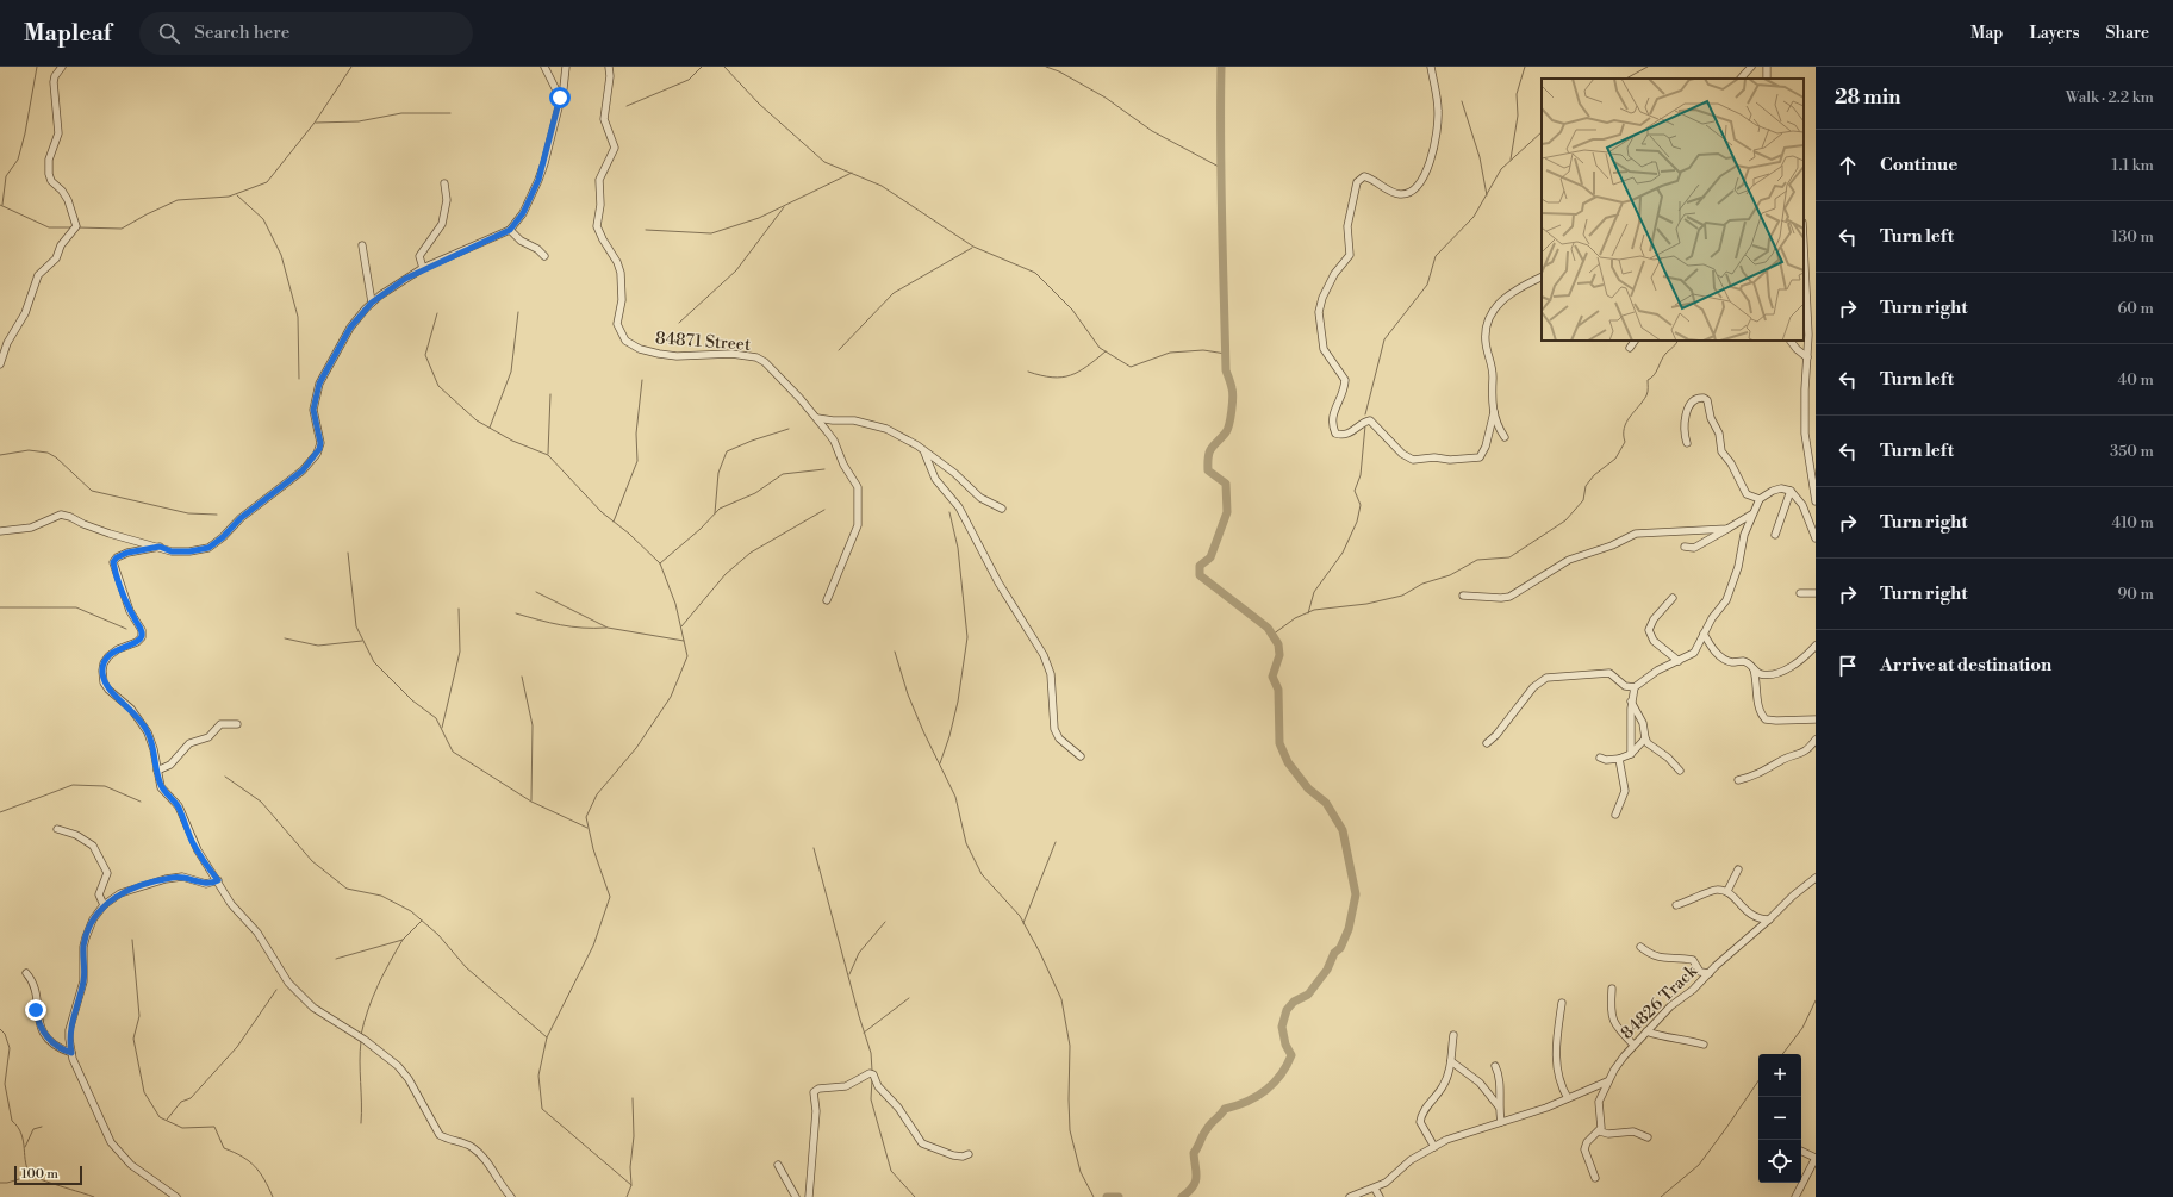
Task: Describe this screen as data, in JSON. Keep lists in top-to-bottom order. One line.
{"streets":{"street":["84871 Street","84826 Track"]},"scale_bar":"100 m","page":{"header":"Mapleaf","search":"Search here","nav":["Map","Layers","Share"],"heading":["28 min","Walk · 2.2 km"],"list":[["Continue","1.1 km"],["Turn left","130 m"],["Turn right","60 m"],["Turn left","40 m"],["Turn left","350 m"],["Turn right","410 m"],["Turn right","90 m"],"Arrive at destination"],"map_buttons":["+","−"],"scale":"100 m"}}
